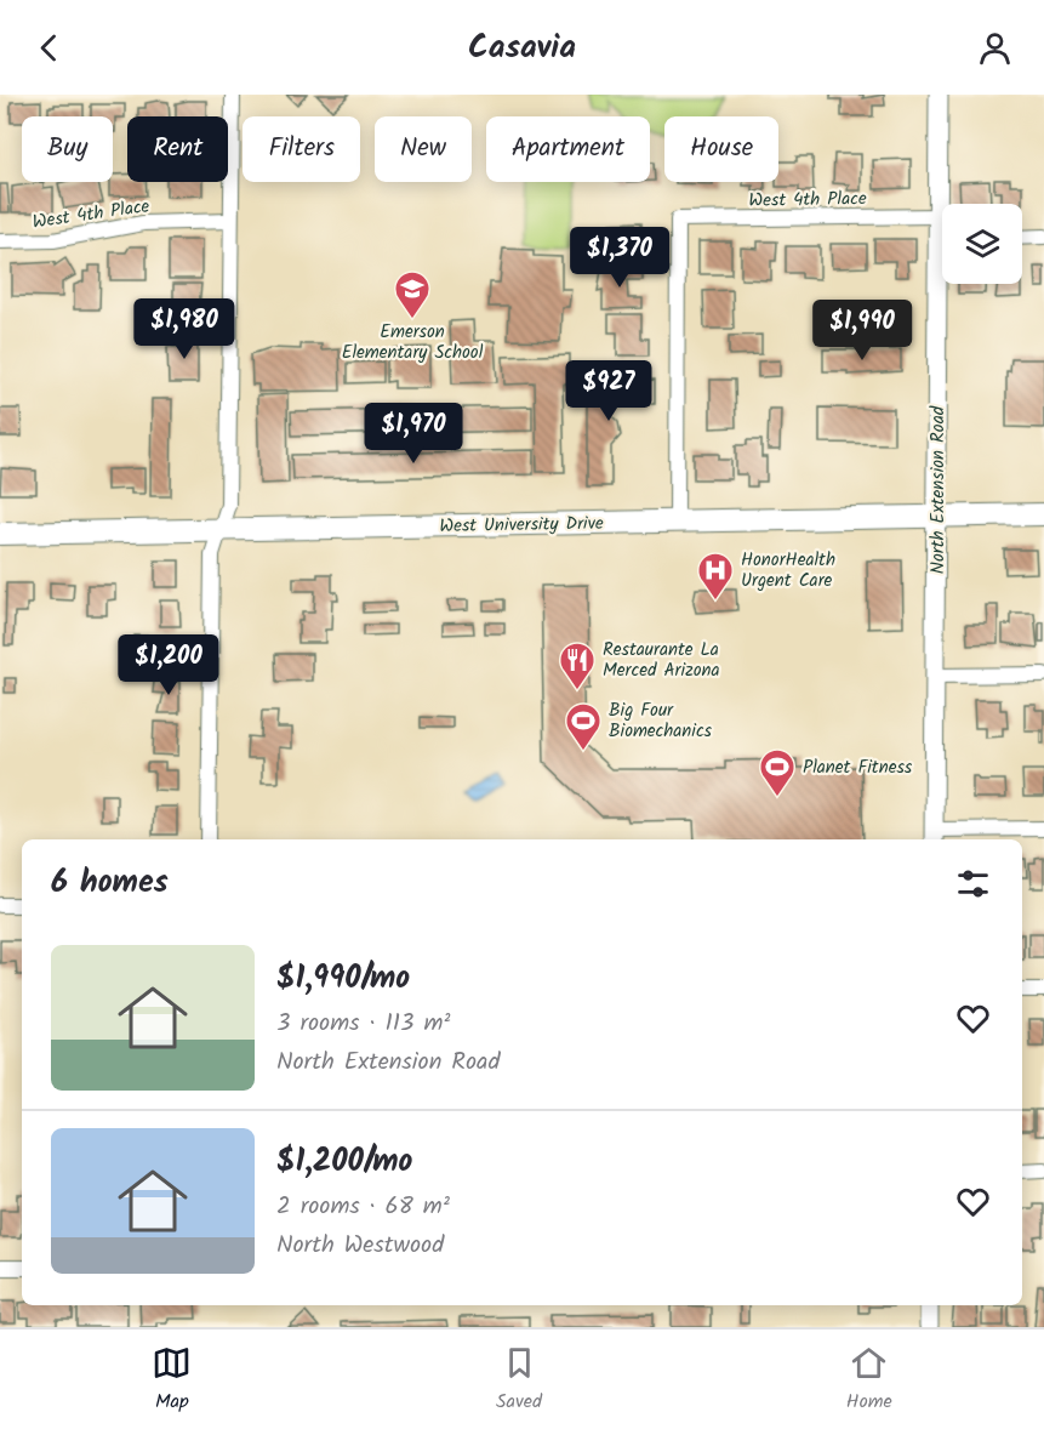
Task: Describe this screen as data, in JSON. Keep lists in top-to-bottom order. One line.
{"streets":{"main road":["West University Drive"],"street":["West 4th Place","North Extension Road"]},"crossings":[["West 4th Place","North Extension Road"],["West 4th Place","West University Drive"],["North Extension Road","West University Drive"]],"places":{"school or university":["Emerson Elementary School"],"hospital":["HonorHealth Urgent Care"],"restaurant":["Restaurante La Merced Arizona"],"sports":["Big Four Biomechanics","Planet Fitness"]},"page":{"header":"Casavia","chip":["Buy","Rent","Filters","New","Apartment","House"],"price":["$1,370","$1,980","$1,990","$927","$1,970","$1,200"],"heading":"6 homes","list":[{"name":"$1,990/mo","note":"3 rooms · 113 m² · North Extension Road"},{"name":"$1,200/mo","note":"2 rooms · 68 m² · North Westwood"}],"tabs":["Map","Saved","Home"]}}
